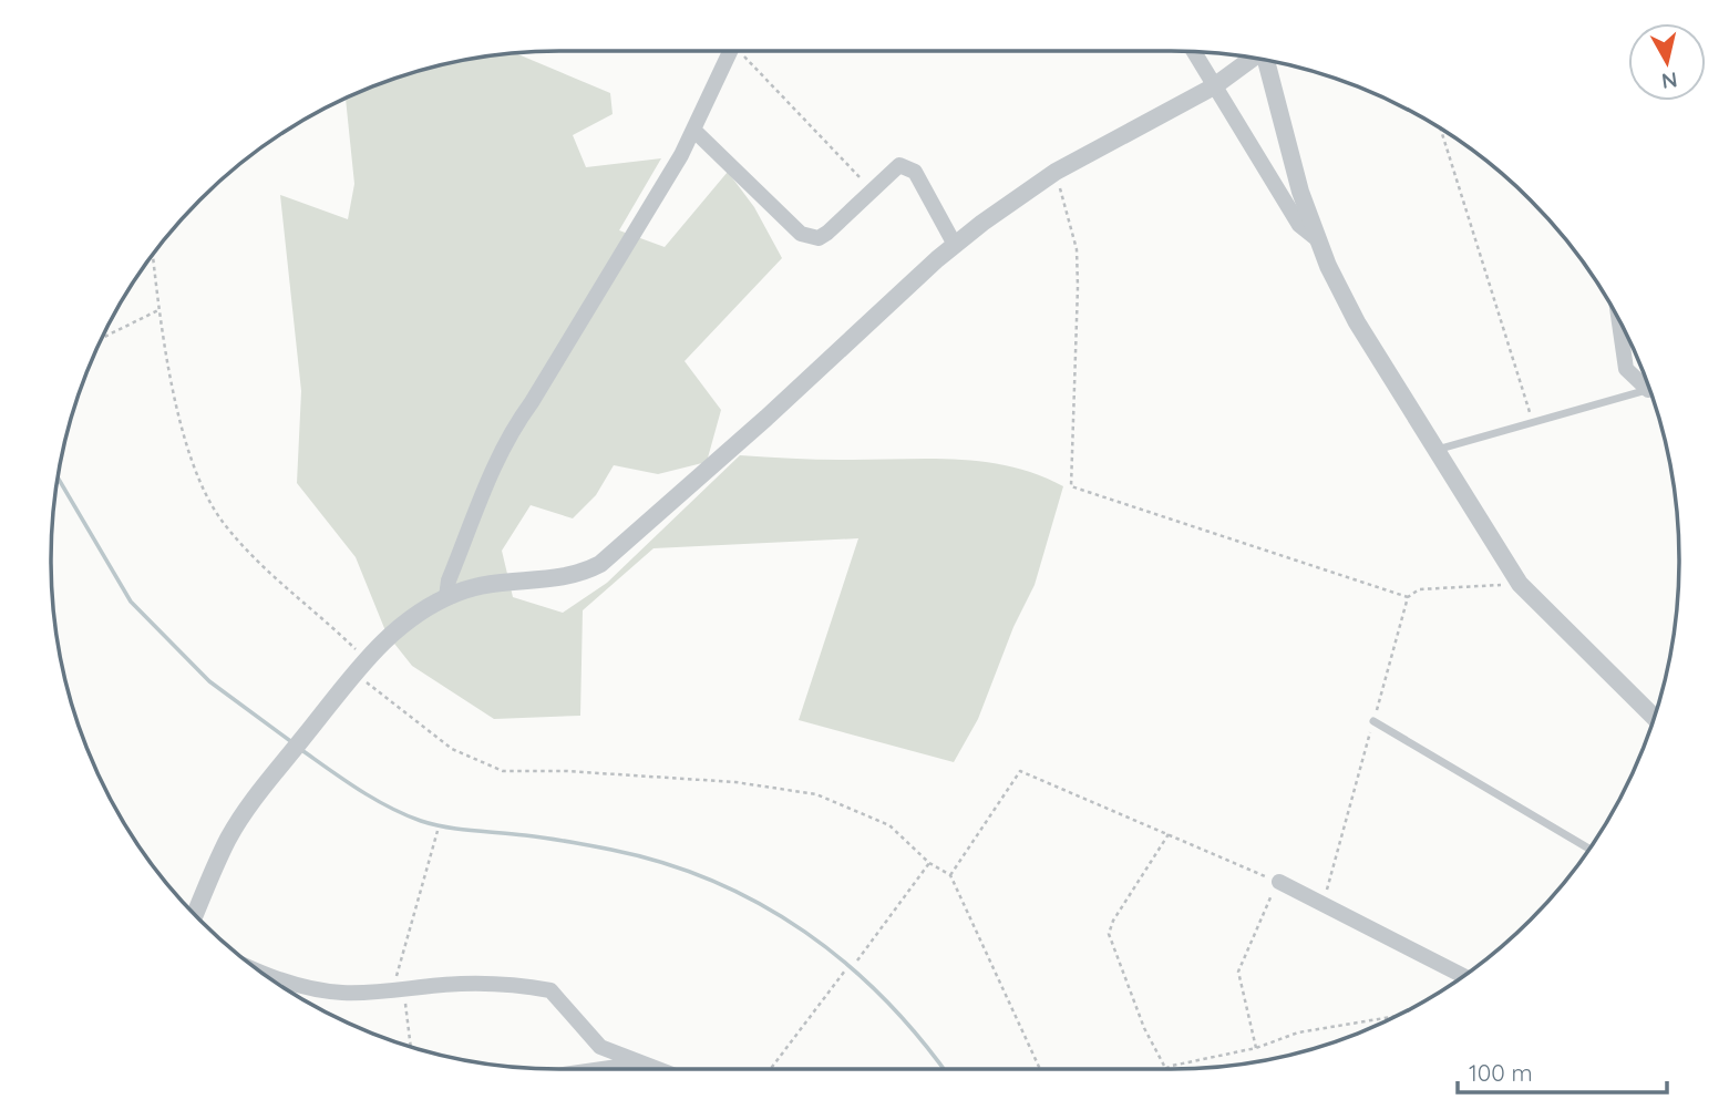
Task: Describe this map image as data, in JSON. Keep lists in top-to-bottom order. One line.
{"scale_bar":"100 m","north":"bottom"}
